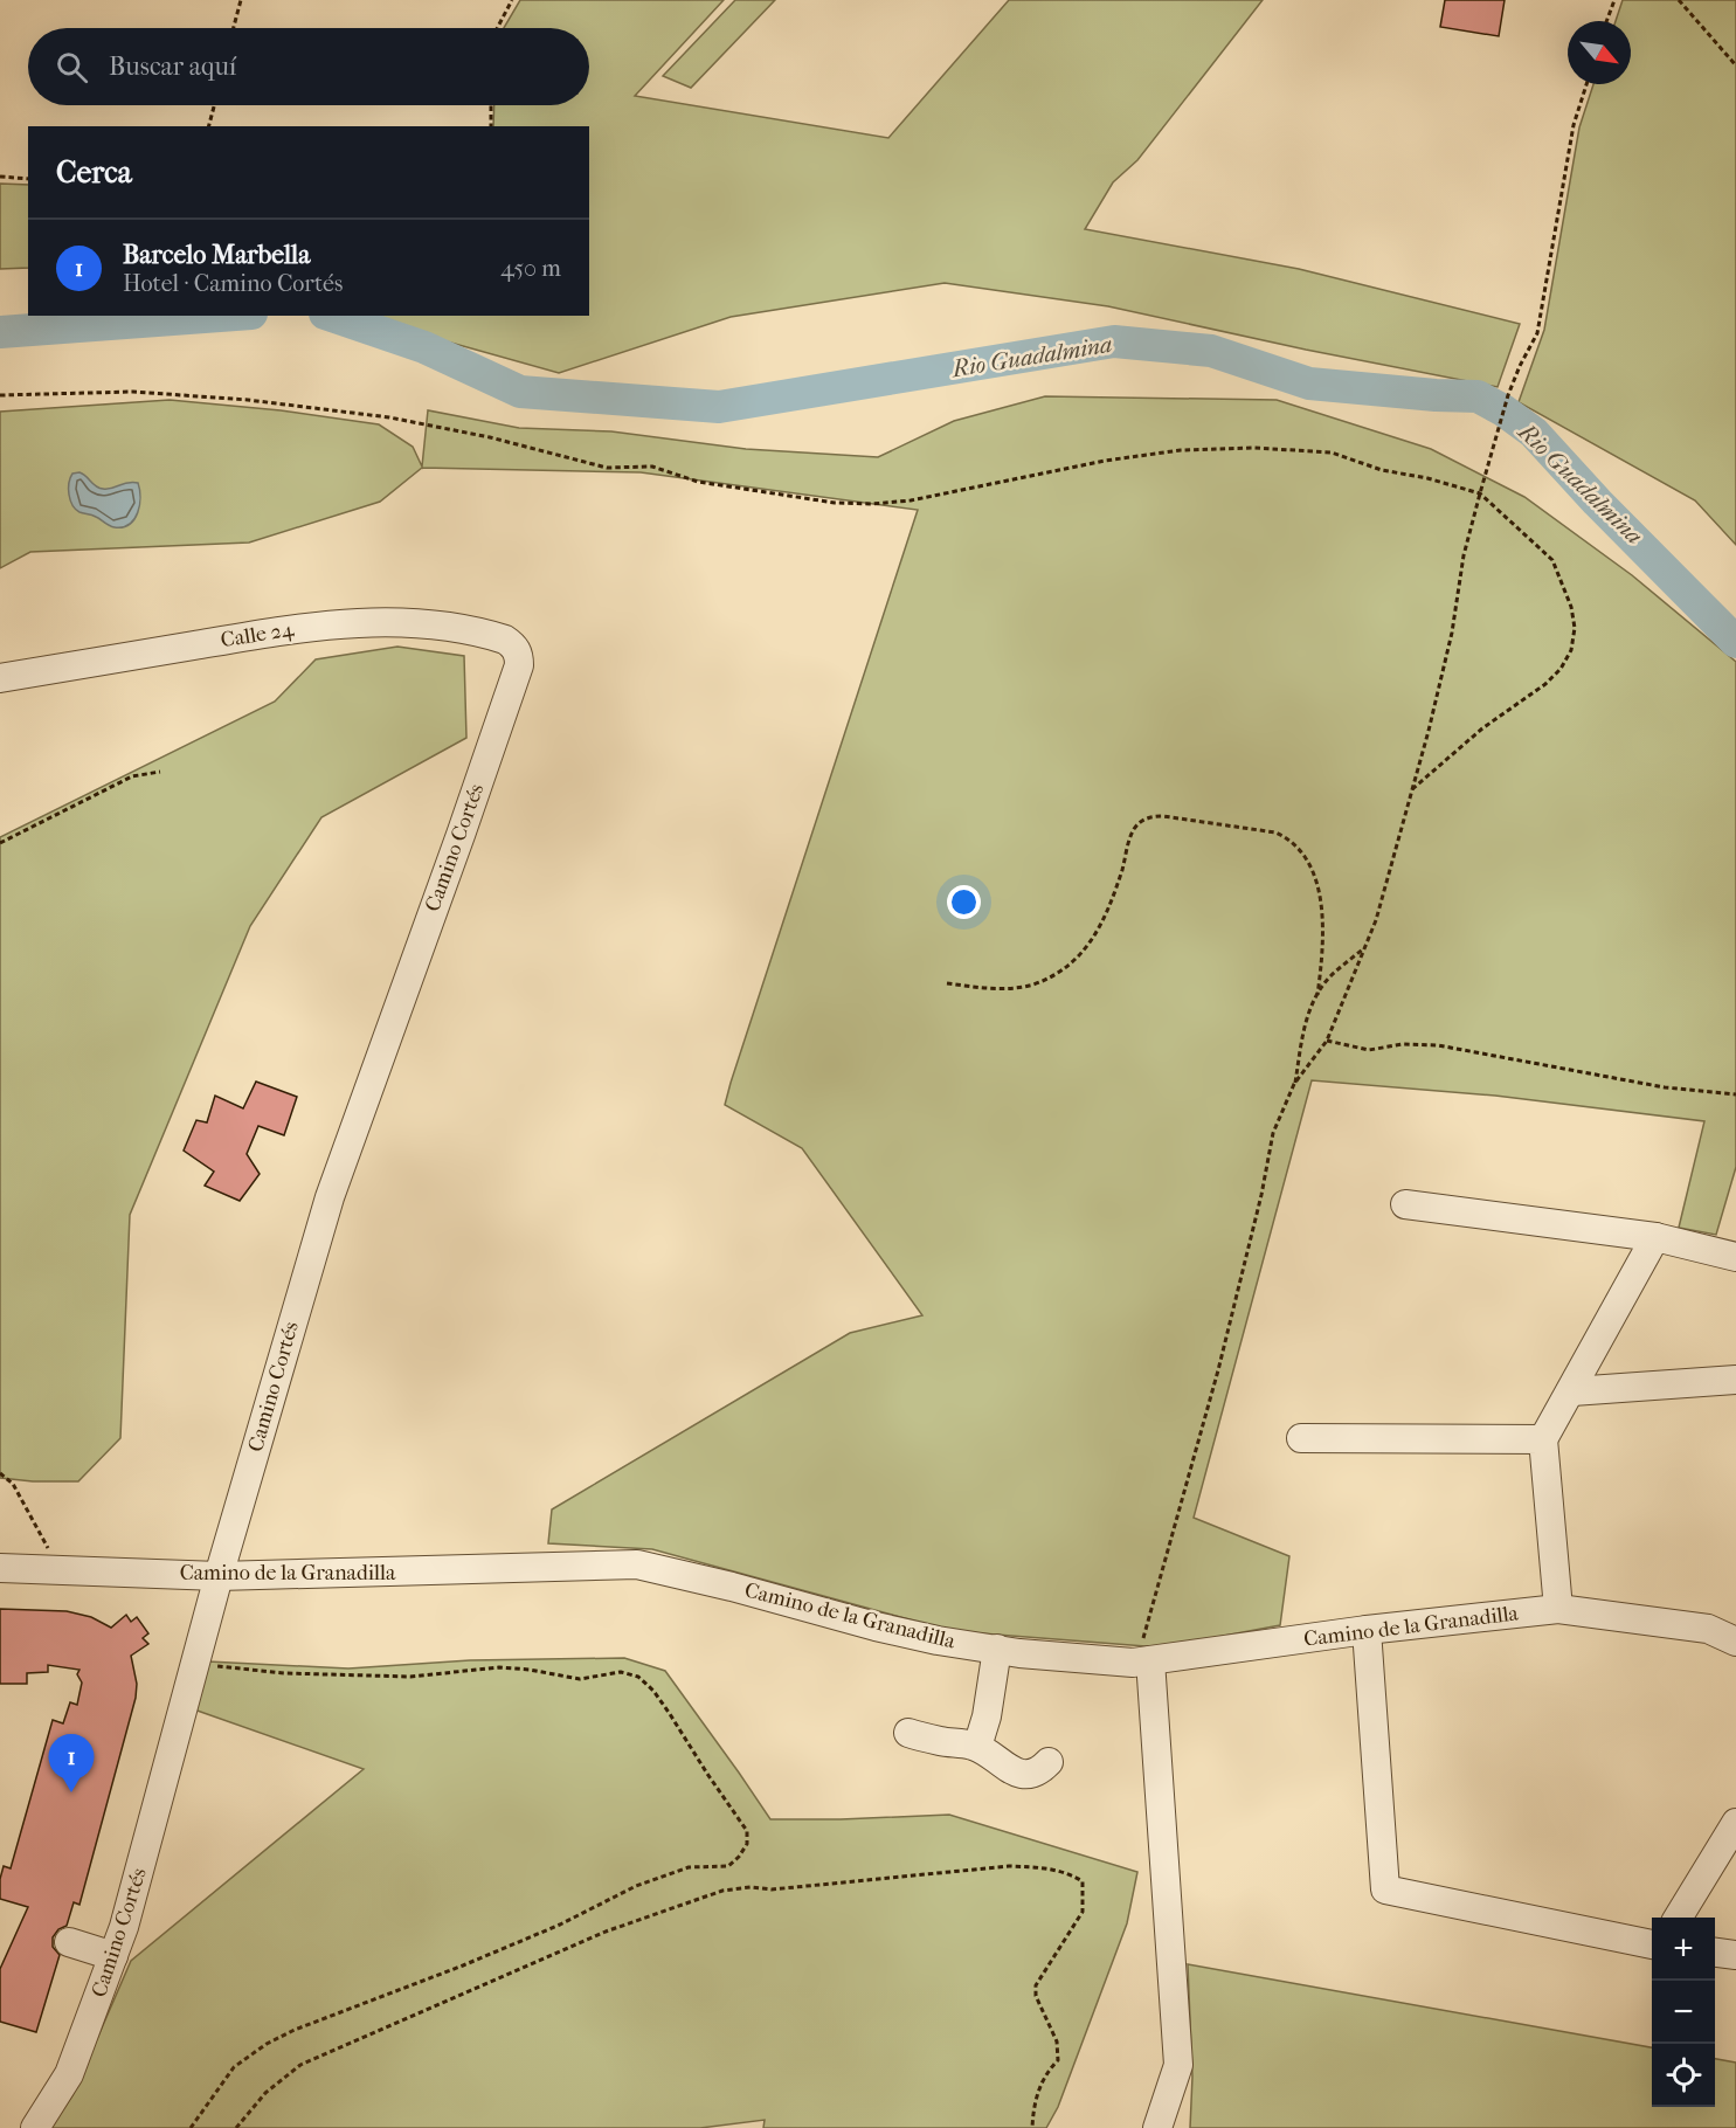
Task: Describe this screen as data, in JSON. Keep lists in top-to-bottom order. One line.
{"streets":{"street":["Calle 24","Camino Cortés","Camino de la Granadilla"]},"crossings":[["Calle 24","Camino Cortés"],["Camino Cortés","Camino de la Granadilla"]],"water":["Rio Guadalmina"],"north":"bottom right","page":{"search":"Buscar aquí","heading":"Cerca","list":[{"mark":"1","name":"Barcelo Marbella","note":"Hotel · Camino Cortés","value":"450 m"}],"pins":"1","map_buttons":["+","−"]}}
